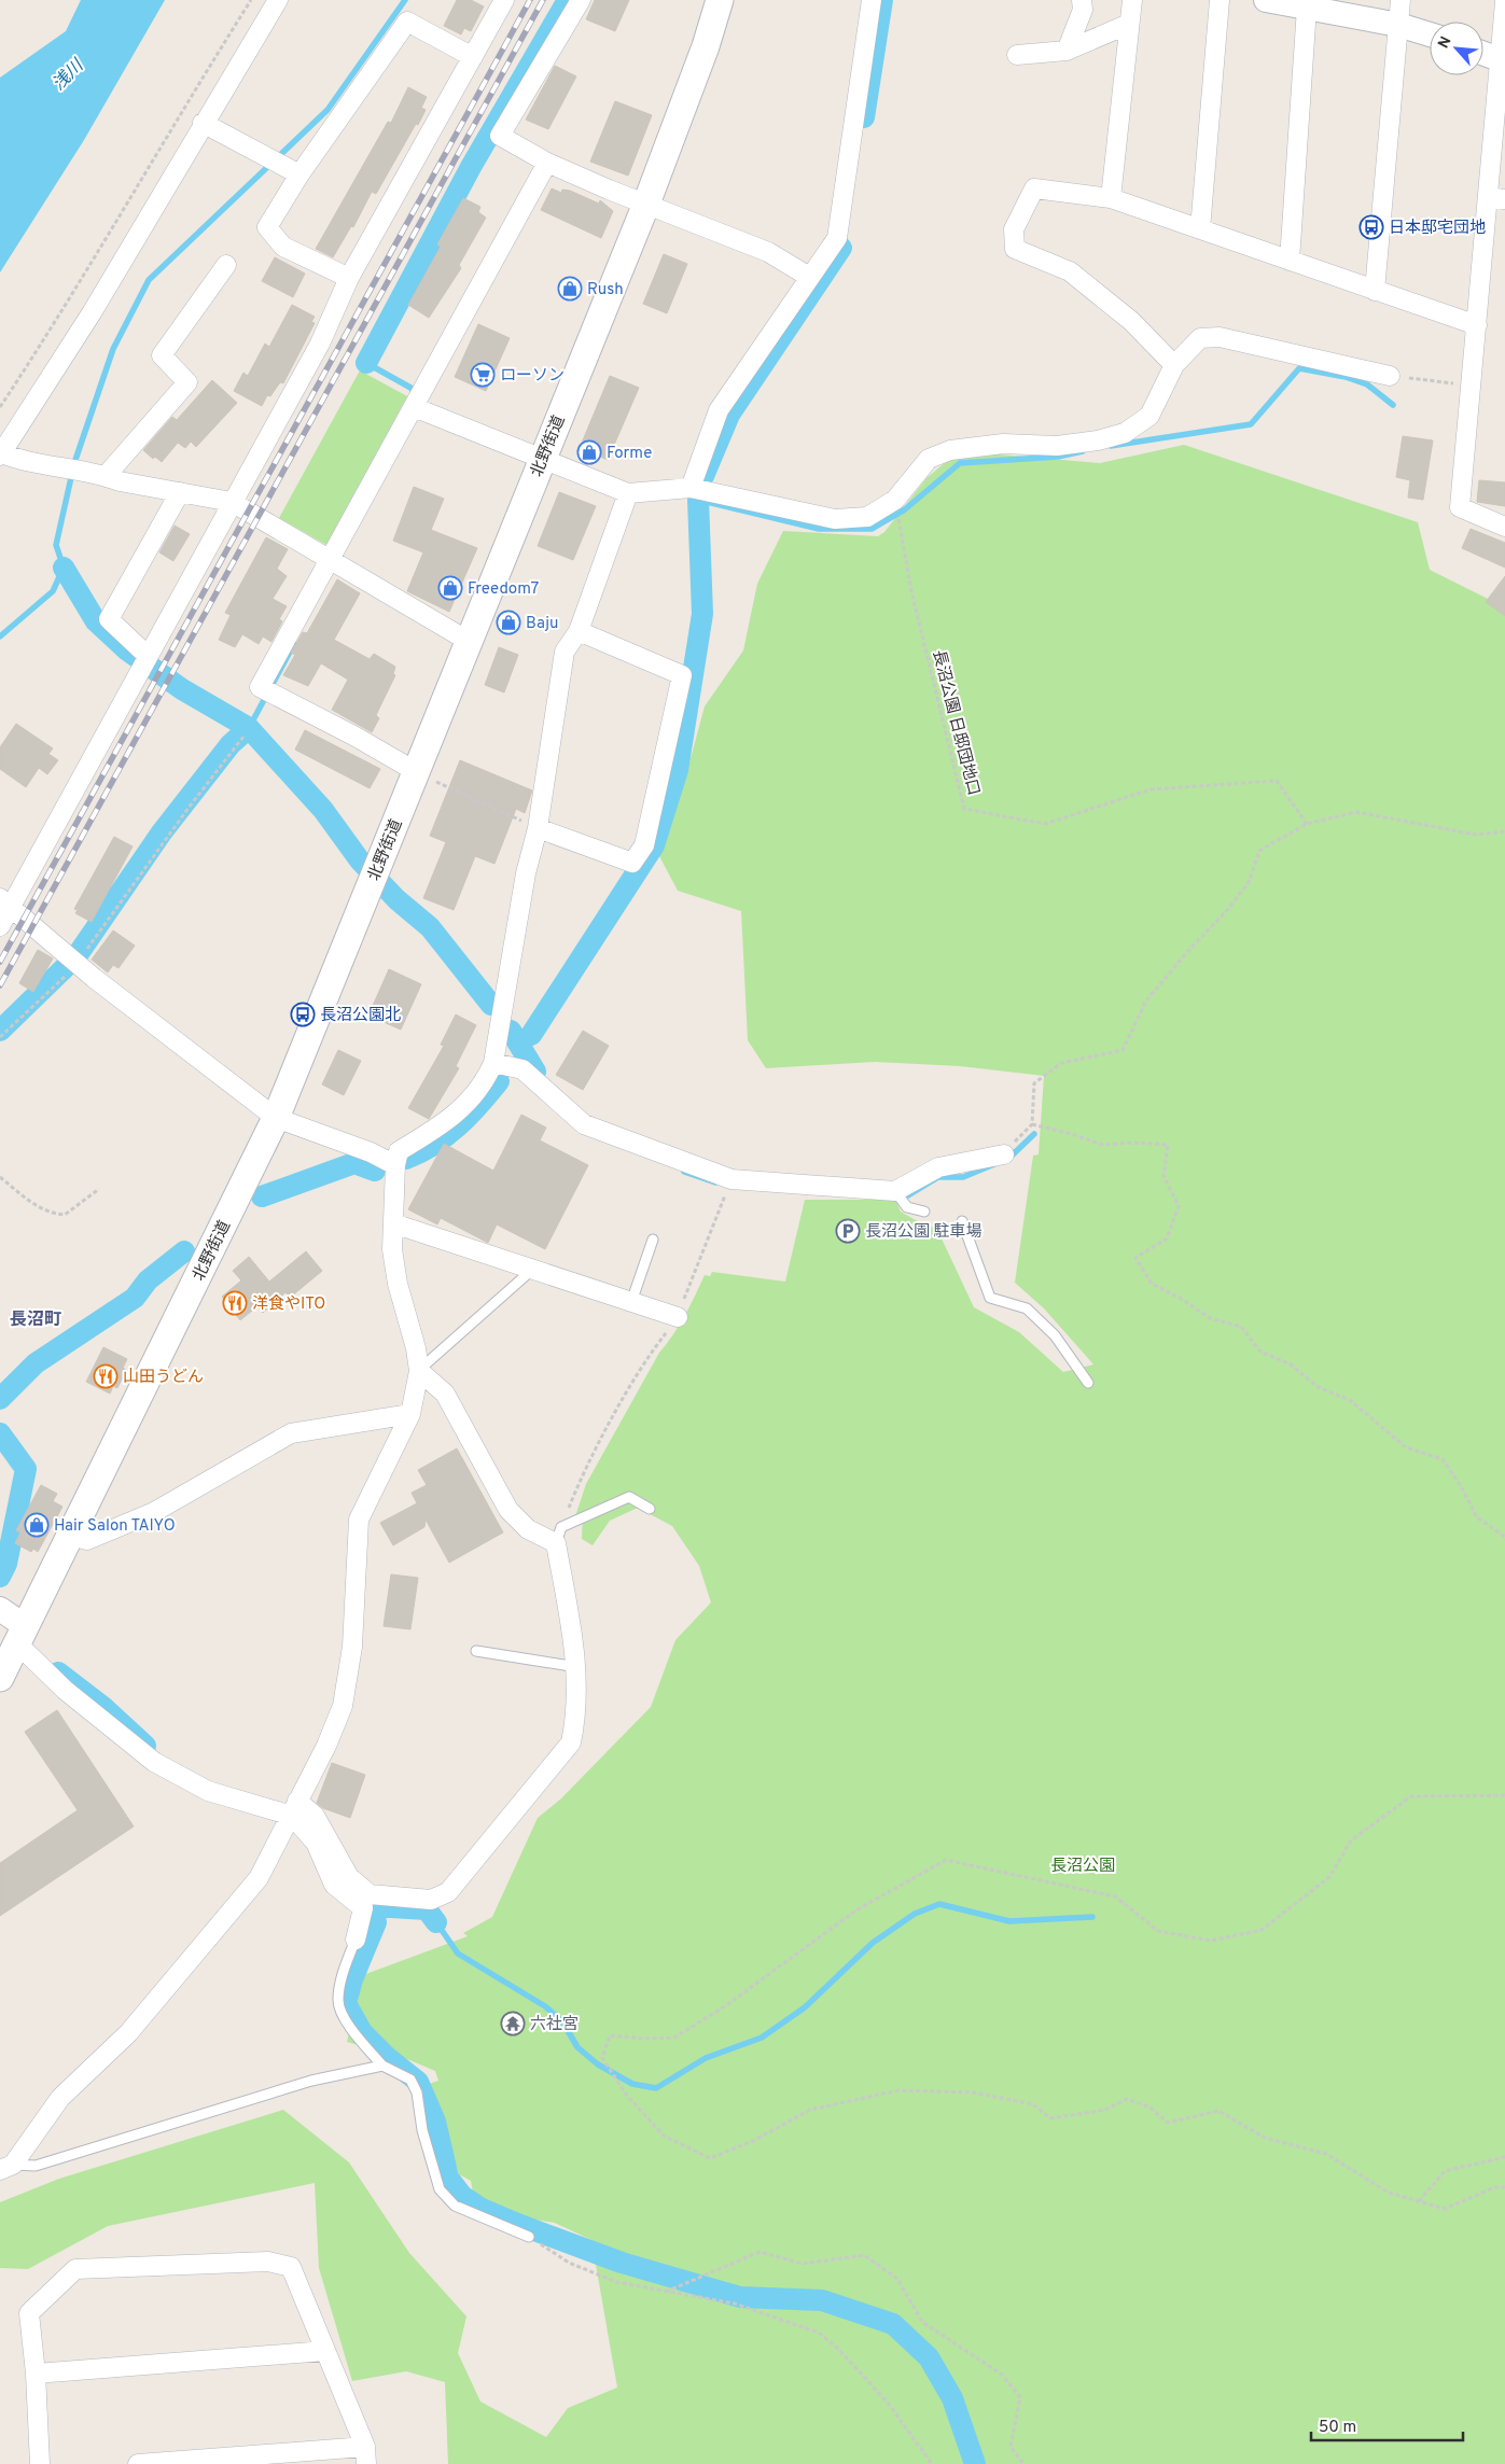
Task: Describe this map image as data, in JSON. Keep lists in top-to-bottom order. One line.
{"streets":{"main road":["北野街道"],"path":["長沼公園 日邸団地口"]},"districts":["長沼町"],"water":["浅川"],"parks":["長沼公園"],"places":{"bus stop":["日本邸宅団地","長沼公園北"],"shop":["Rush","Forme","Freedom7","Baju","Hair Salon TAIYO"],"supermarket":["ローソン"],"parking":["長沼公園 駐車場"],"restaurant":["洋食やITO","山田うどん"],"temple":["六社宮"]},"scale_bar":"50 m","north":"top left"}
